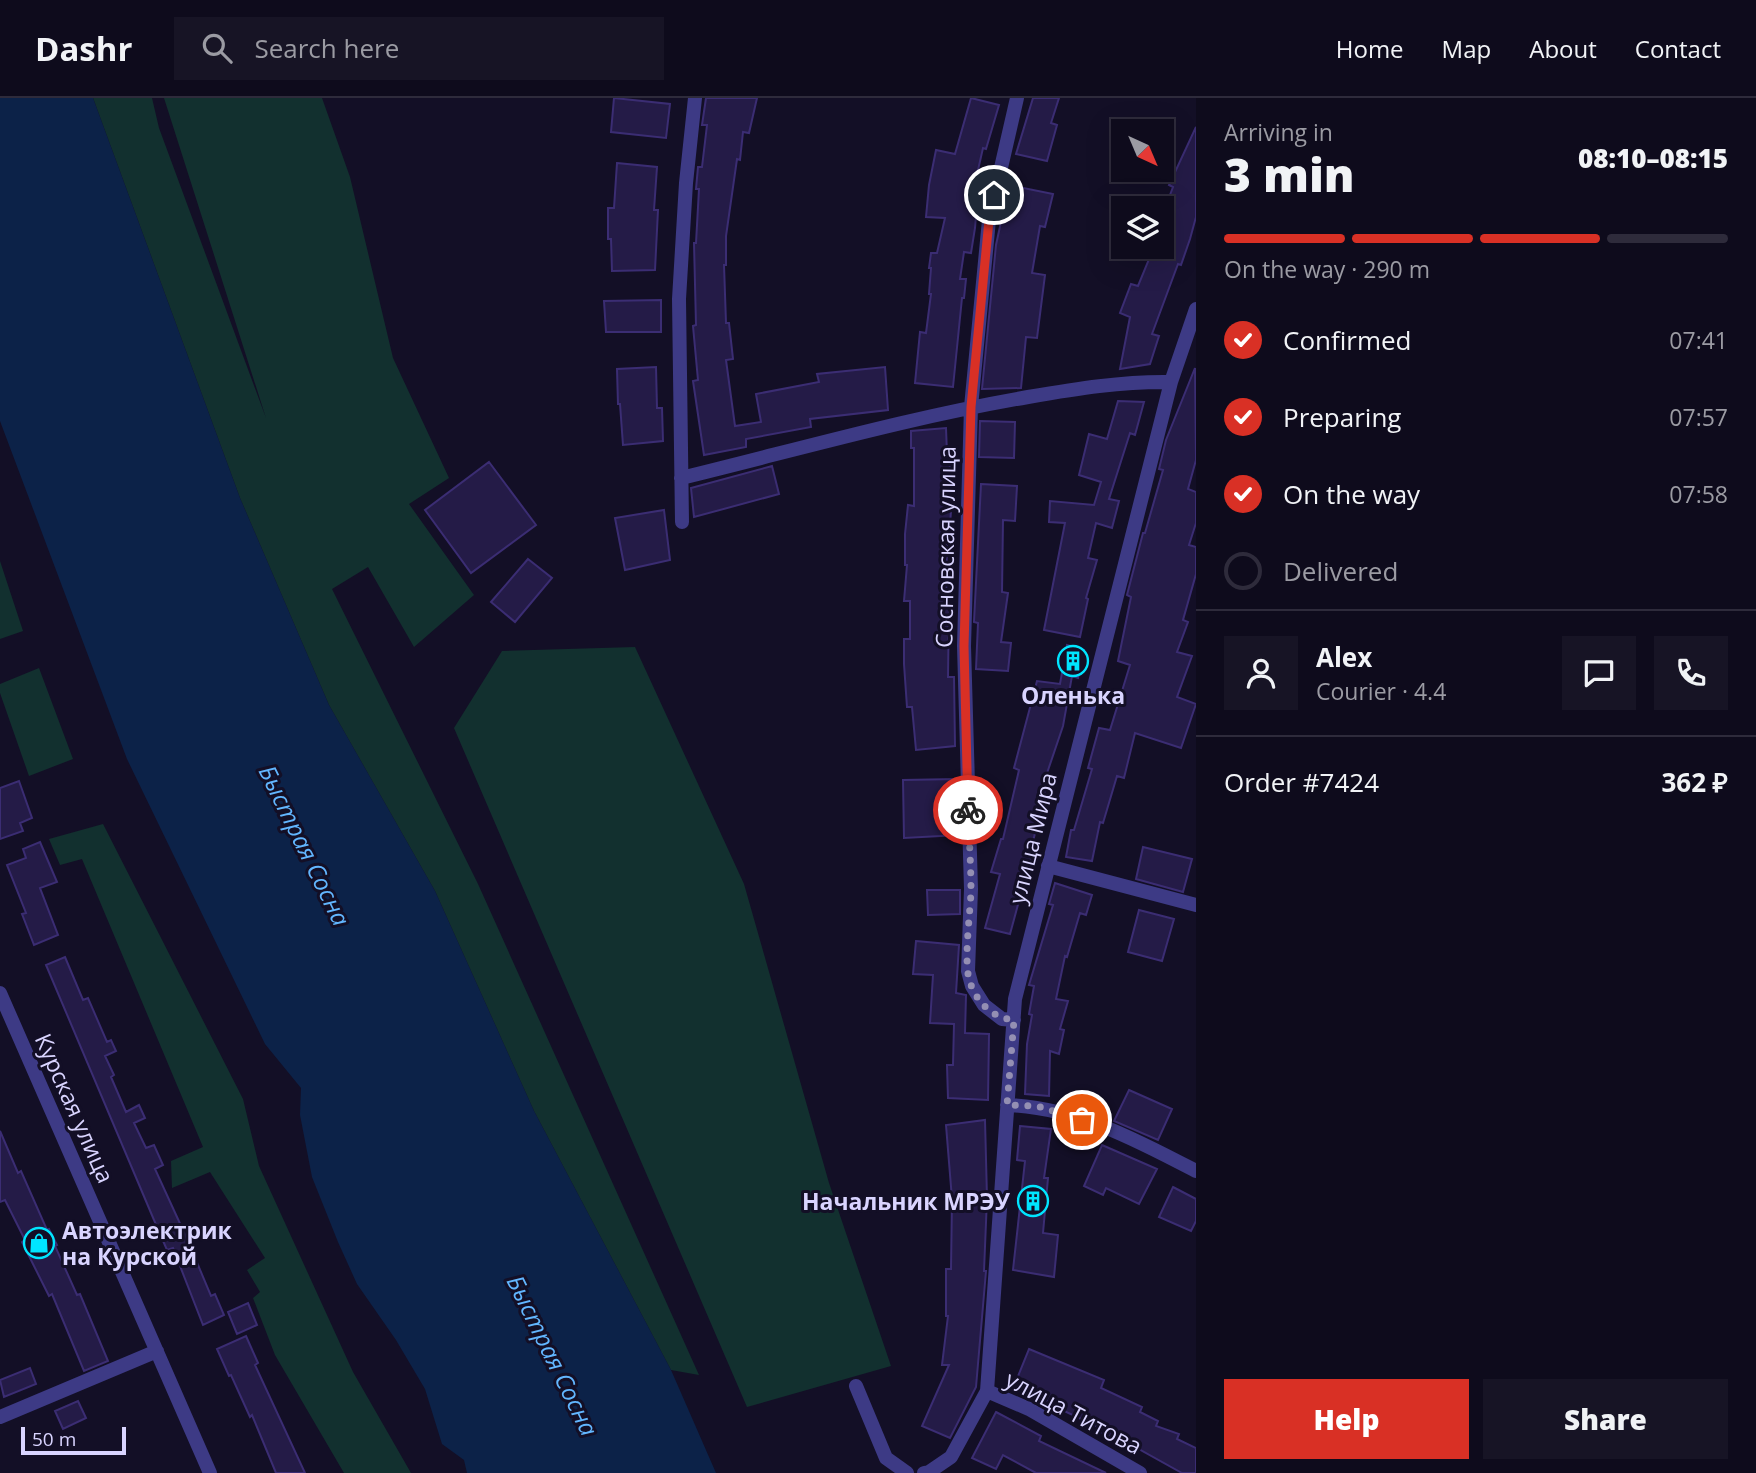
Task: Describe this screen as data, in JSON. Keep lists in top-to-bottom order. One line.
{"streets":{"street":["Сосновская улица","улица Мира","Курская улица","улица Титова"]},"crossings":[["Сосновская улица","улица Мира"],["улица Мира","улица Титова"]],"water":["Быстрая Сосна"],"places":{"building":["Оленька","Начальник МРЭУ"],"shop":["Автоэлектрик на Курской"]},"scale_bar":"50 m","north":"bottom right","page":{"header":"Dashr","search":"Search here","nav":["Home","Map","About","Contact"],"heading":["3 min","Arriving in","08:10–08:15"],"panel":["Alex","Courier · 4.4","Order #7424","362 ₽"],"bar":"On the way · 290 m","list":[["Confirmed","07:41"],["Preparing","07:57"],["On the way","07:58"],"Delivered"],"buttons":["Help","Share"],"scale":"50 m"}}
